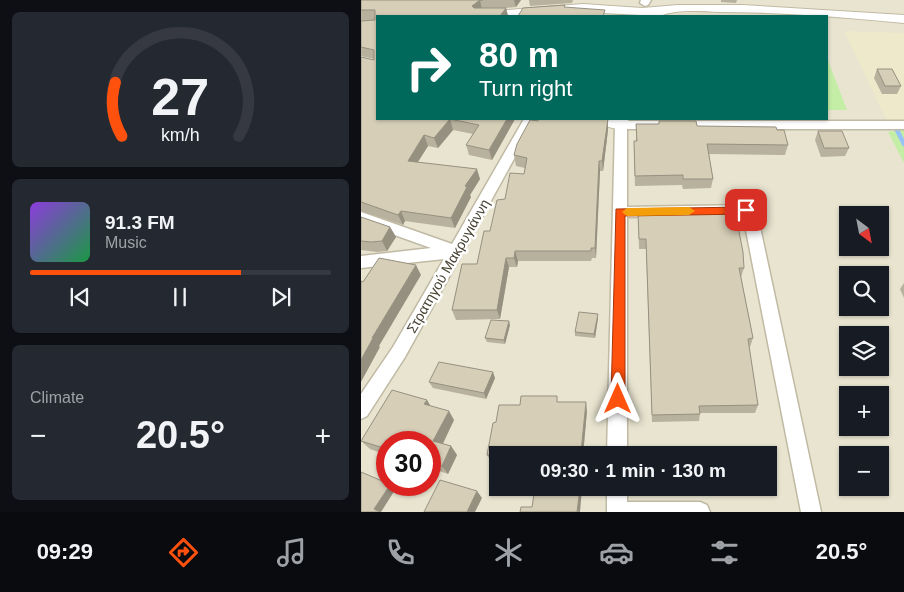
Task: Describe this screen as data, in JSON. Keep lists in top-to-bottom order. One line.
{"streets":{"street":["Στρατηγού Μακρυγιάννη"]},"north":"bottom right","page":{"turn":["80 m","Turn right"],"song":["91.3 FM","Music"],"map_buttons":["+","−"],"tile":"Climate","heat":["−","20.5°","+"],"limit":"30","trip":"09:30 · 1 min · 130 m","tabs":["09:29","20.5°"],"gauge":["27","km/h"]}}
